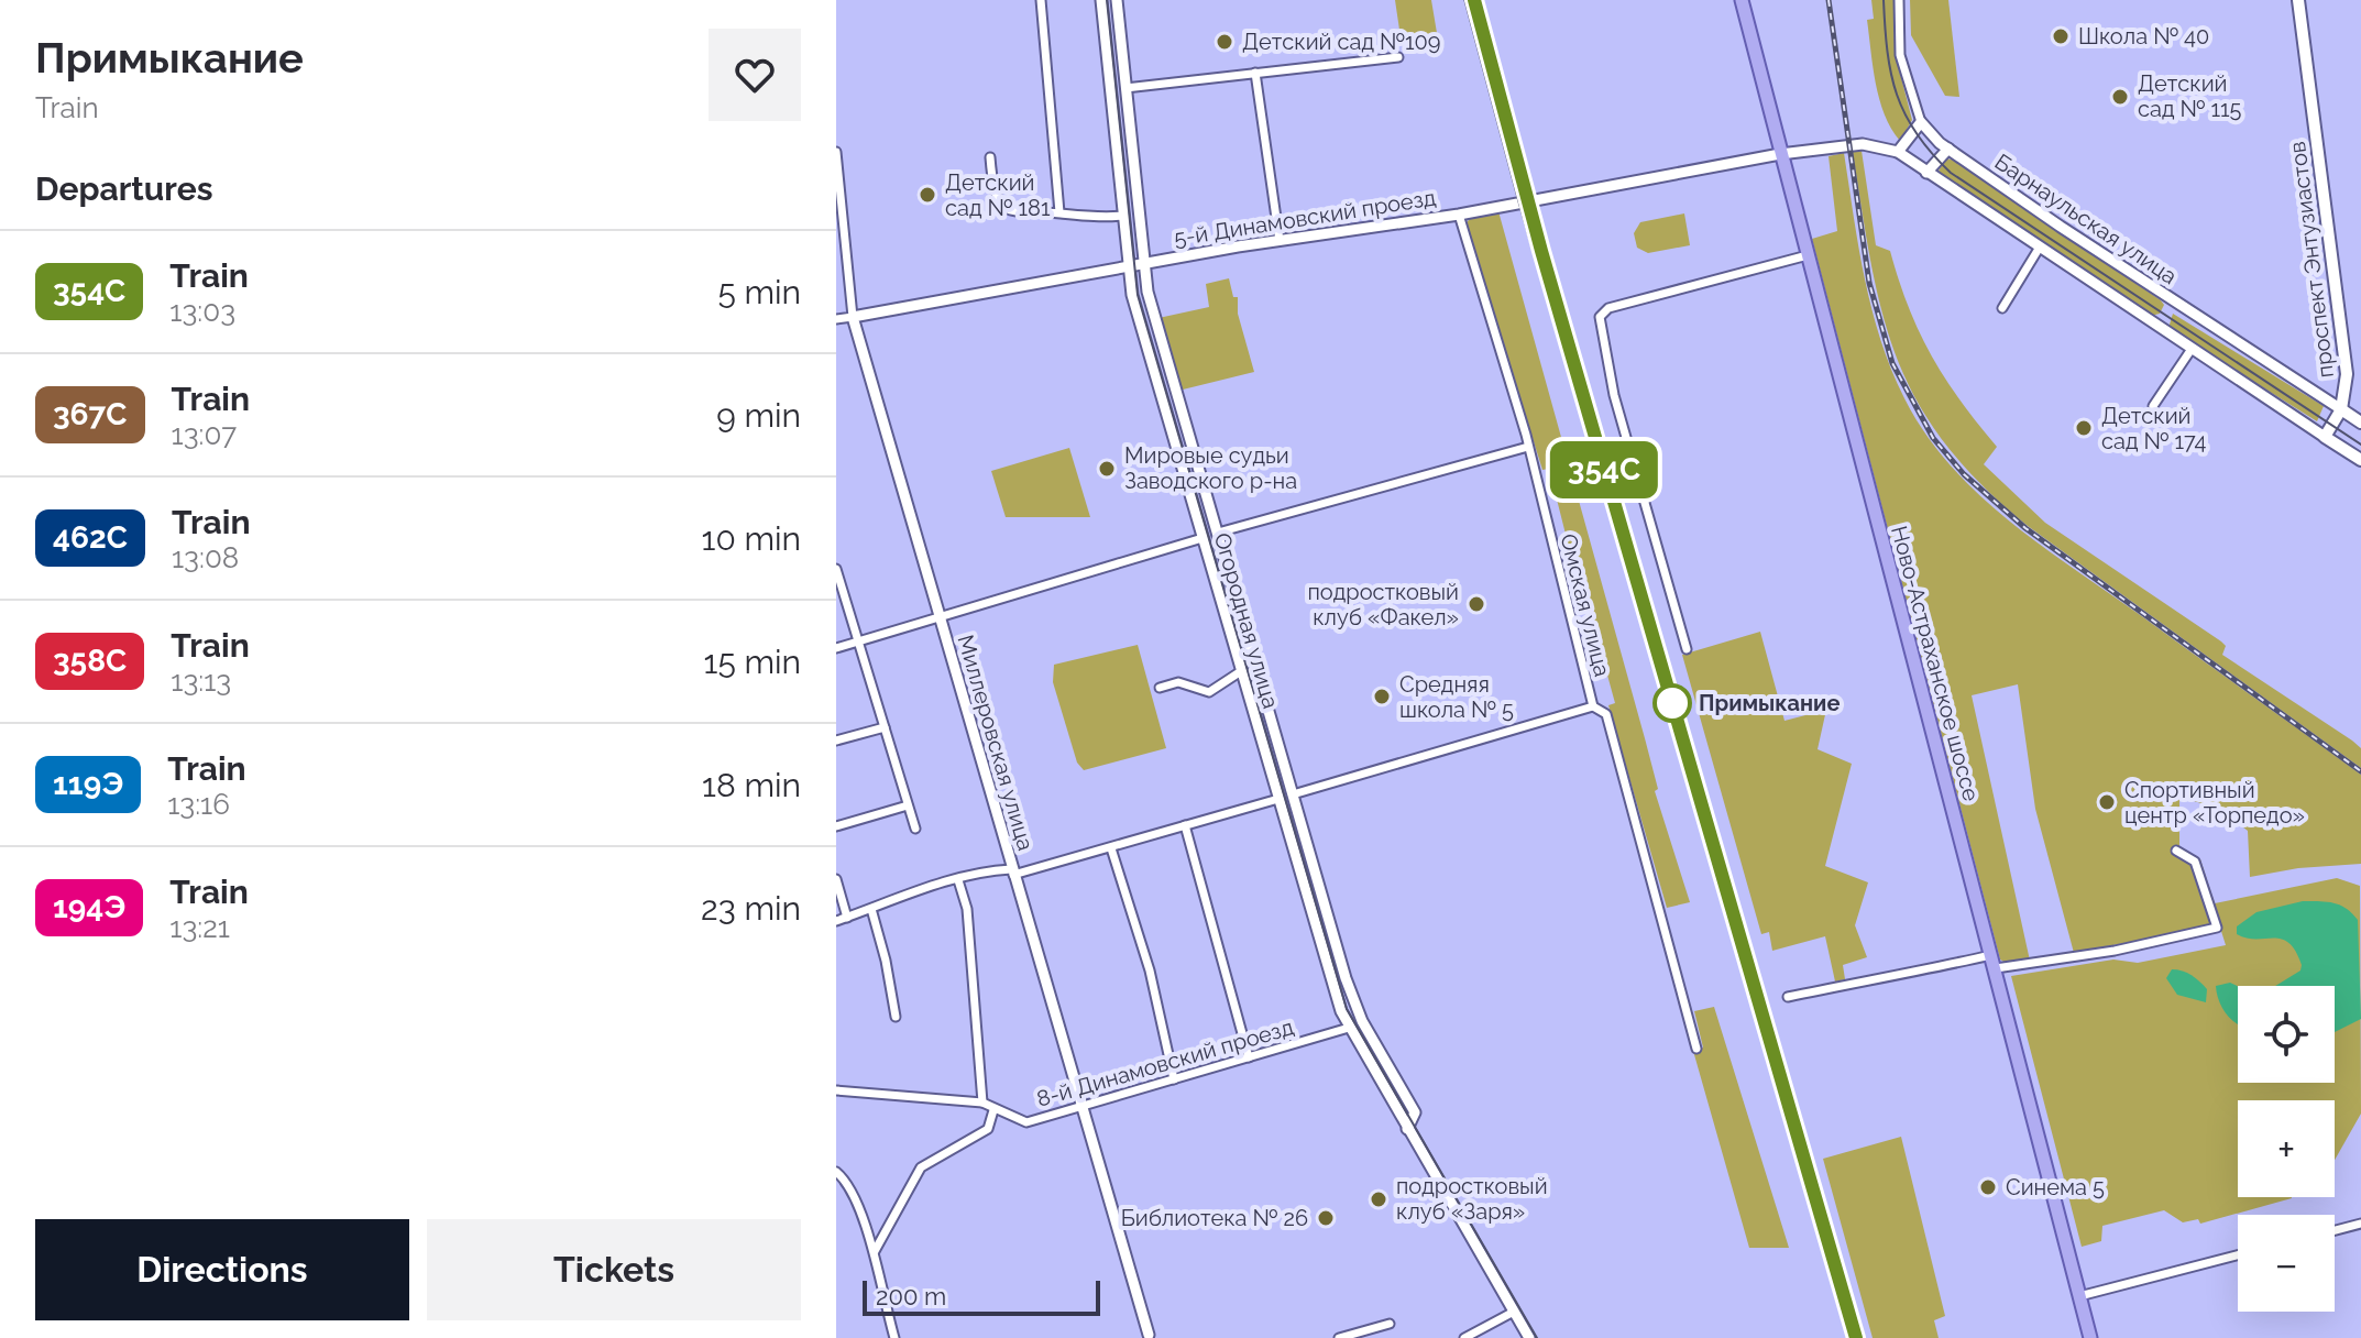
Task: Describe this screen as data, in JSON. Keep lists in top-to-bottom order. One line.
{"streets":{"main road":["проспект Энтузиастов","Ново-Астраханское шоссе"],"street":["5-й Динамовский проезд","Барнаульская улица","Омская улица","Огородная улица","Миллеровская улица","8-й Динамовский проезд"]},"crossings":[["5-й Динамовский проезд","Омская улица"],["5-й Динамовский проезд","Огородная улица"],["5-й Динамовский проезд","Ново-Астраханское шоссе"],["5-й Динамовский проезд","Миллеровская улица"],["Барнаульская улица","проспект Энтузиастов"],["Огородная улица","8-й Динамовский проезд"],["Миллеровская улица","8-й Динамовский проезд"]],"places":["Школа № 40","Детский сад №109","Детский сад № 115","Детский сад № 181","Детский сад № 174","Мировые судьи Заводского р-на","подростковый клуб «Факел»","Средняя школа № 5","Примыкание","Спортивный центр «Торпедо»","Синема 5","подростковый клуб «Заря»","Библиотека № 26"],"scale_bar":"200 m","page":{"heading":[["Примыкание","Train"],"Departures"],"on_map":"354С","list":[{"mark":"354С","name":"Train","note":"13:03","value":"5 min"},{"mark":"367С","name":"Train","note":"13:07","value":"9 min"},{"mark":"462С","name":"Train","note":"13:08","value":"10 min"},{"mark":"358С","name":"Train","note":"13:13","value":"15 min"},{"mark":"119Э","name":"Train","note":"13:16","value":"18 min"},{"mark":"194Э","name":"Train","note":"13:21","value":"23 min"}],"map_buttons":["+","−"],"buttons":["Directions","Tickets"],"scale":"200 m"}}
